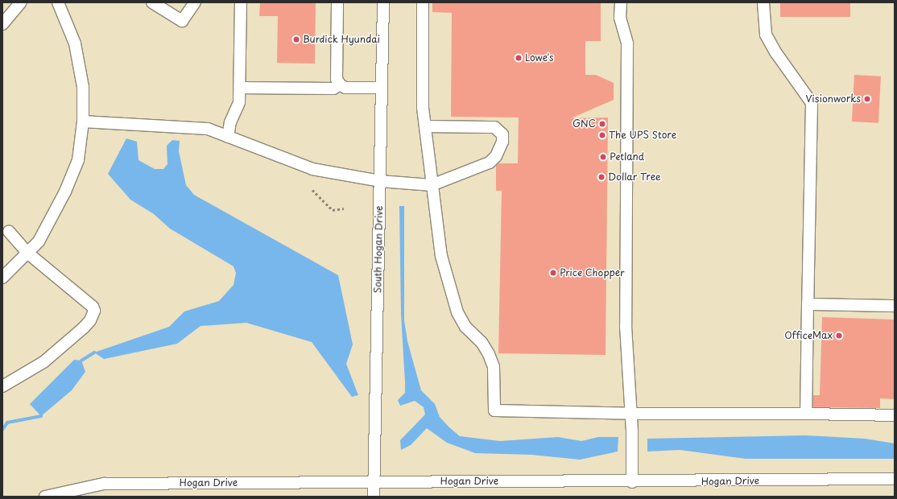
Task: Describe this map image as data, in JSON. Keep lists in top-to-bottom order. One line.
{"streets":{"street":["South Hogan Drive","Hogan Drive"]},"crossings":[["South Hogan Drive","Hogan Drive"]],"places":["Burdick Hyundai","Lowe's","Visionworks","GNC","The UPS Store","Petland","Dollar Tree","Price Chopper","OfficeMax"]}
